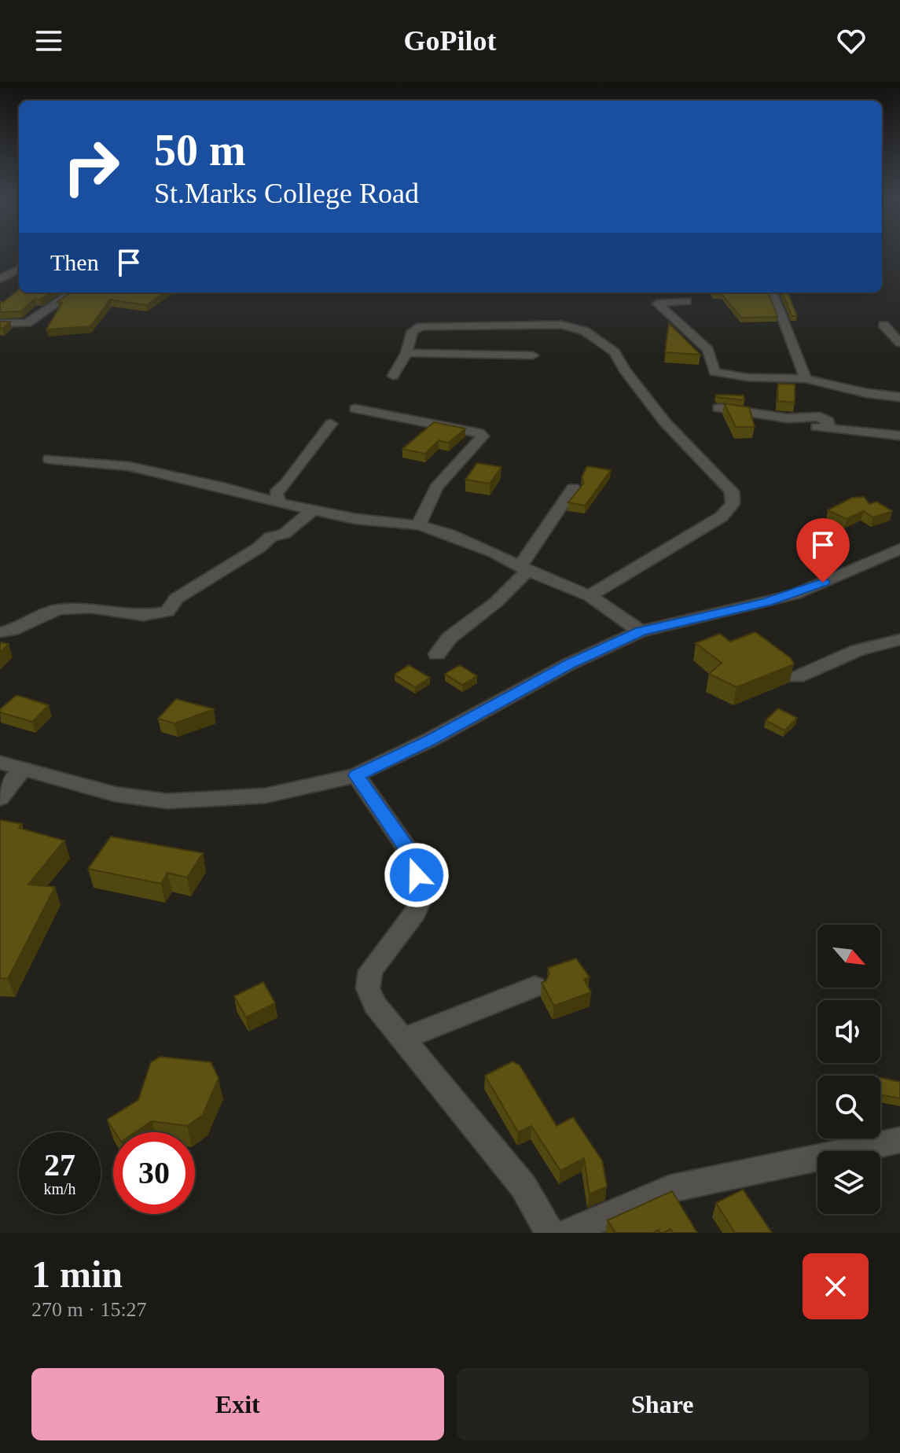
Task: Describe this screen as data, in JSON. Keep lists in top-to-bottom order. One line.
{"north":"bottom right","page":{"header":"GoPilot","turn":["50 m","St.Marks College Road"],"then":"Then","speed":"27 km/h","limit":"30","heading":["1 min","270 m · 15:27"],"buttons":["Exit","Share"]}}
